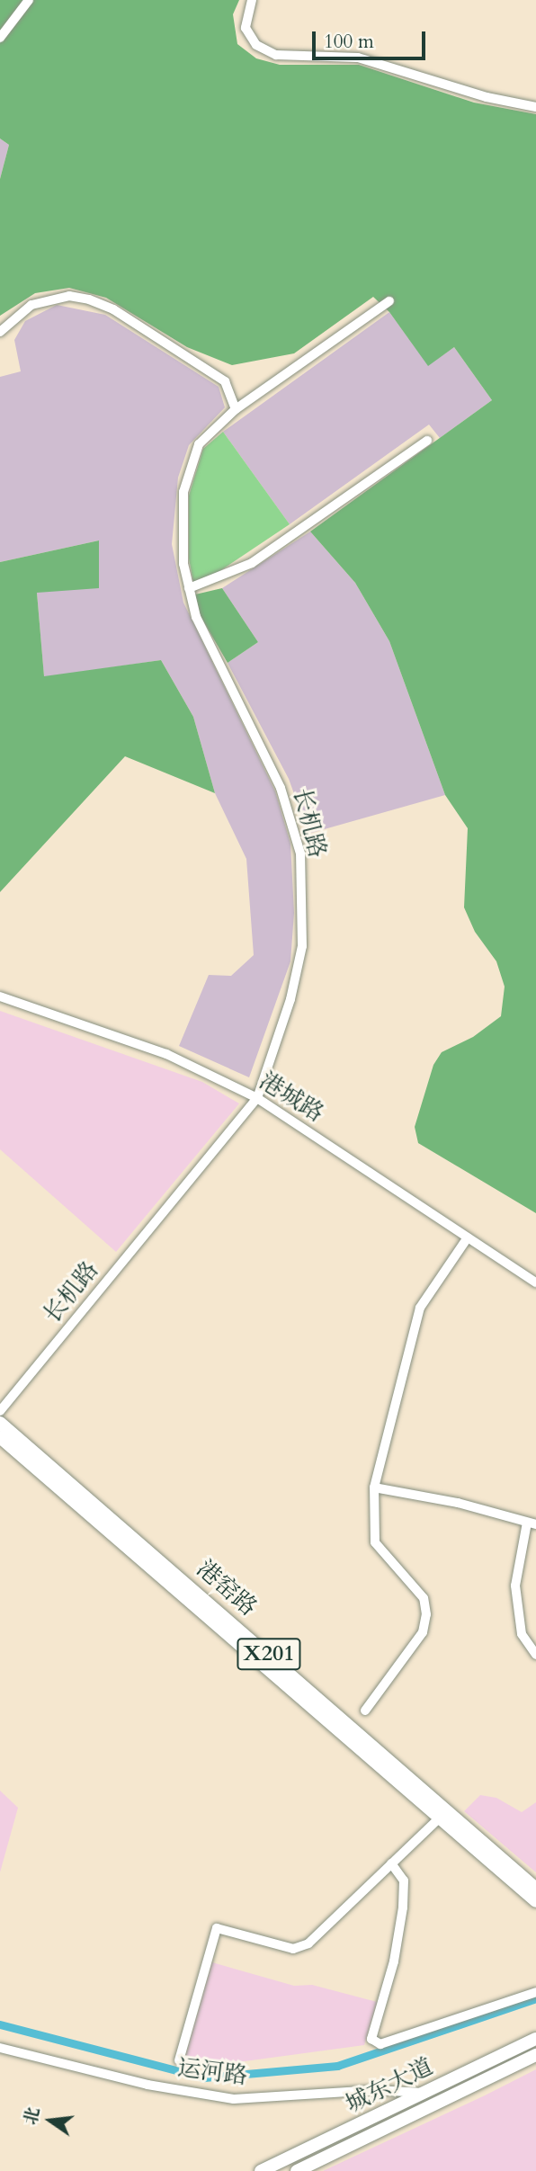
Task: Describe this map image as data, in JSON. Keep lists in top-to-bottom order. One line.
{"streets":{"main road":["港窑路","X201","城东大道"],"street":["长机路","港城路","运河路"]},"crossings":[["长机路","港城路"],["运河路","城东大道"]],"scale_bar":"100 m","north":"left"}
